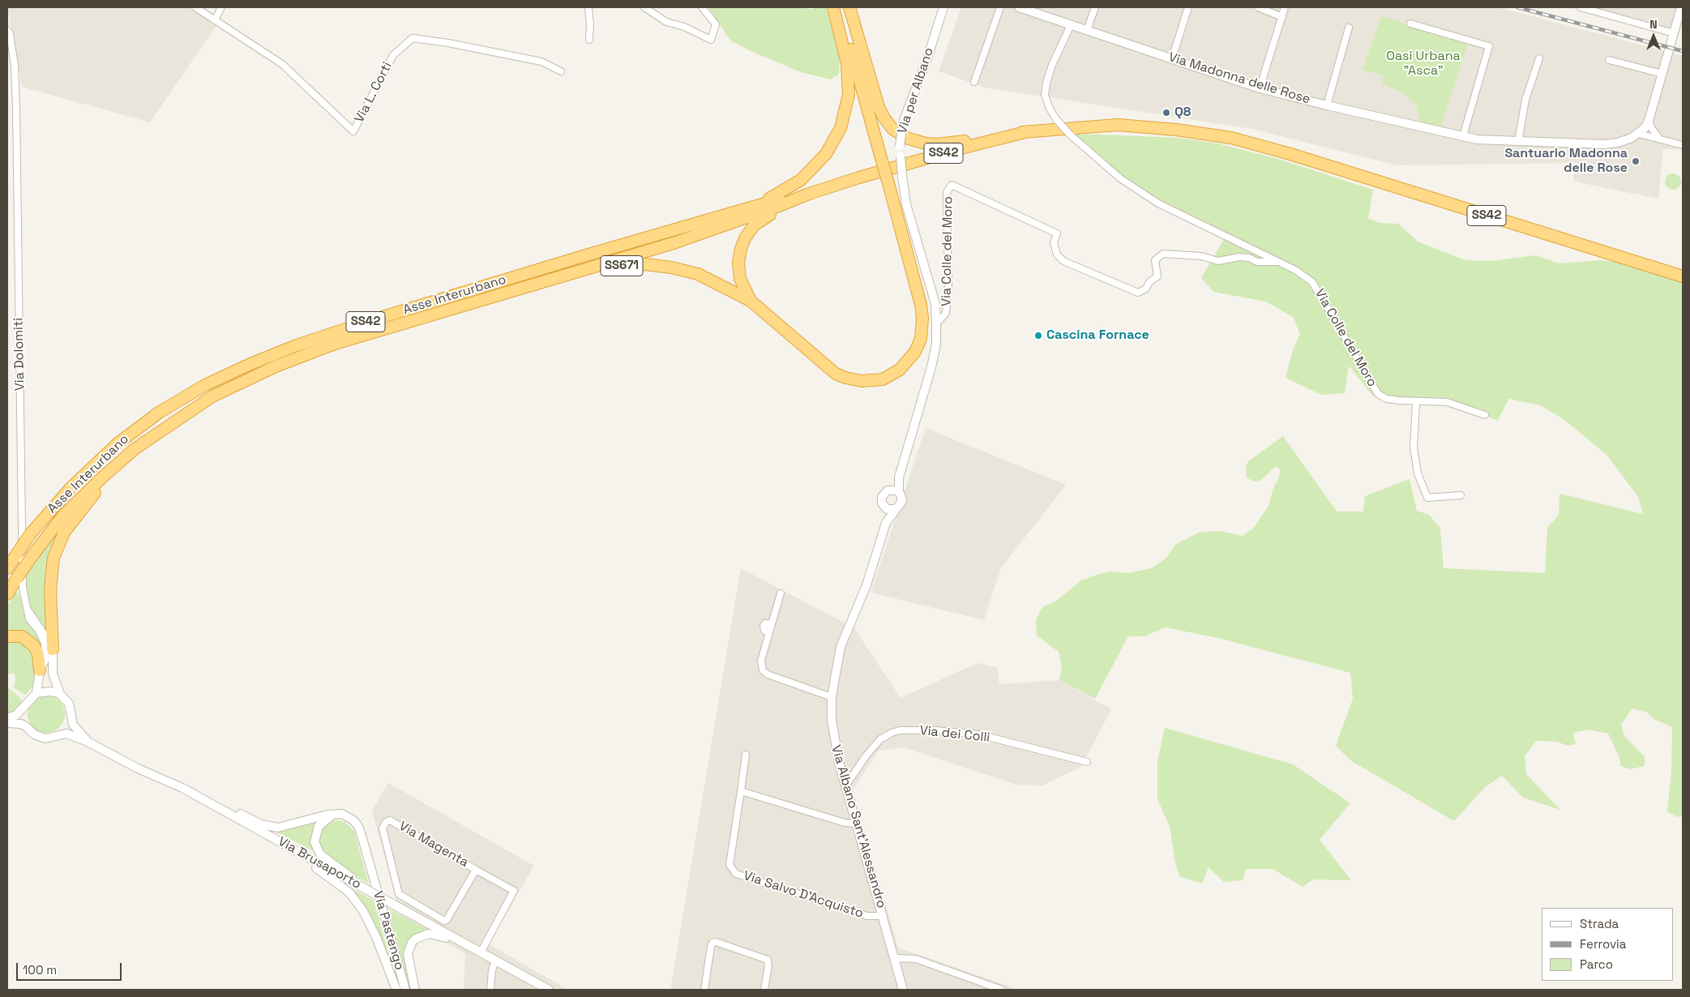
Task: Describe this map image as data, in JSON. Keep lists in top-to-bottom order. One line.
{"streets":{"highway":["SS42","SS671","Asse Interurbano"],"street":["Via Madonna delle Rose","Via per Albano","Via L. Corti","Via Colle del Moro","Via Dolomiti","Via dei Colli","Via Albano Sant'Alessandro","Via Magenta","Via Brusaporto","Via Salvo D'Acquisto","Via Pastengo"]},"crossings":[["Via Madonna delle Rose","Via Colle del Moro"],["Via per Albano","Via Colle del Moro"],["SS42","SS671"],["SS42","Asse Interurbano"],["SS671","Asse Interurbano"],["Via dei Colli","Via Albano Sant'Alessandro"],["Via Albano Sant'Alessandro","Via Salvo D'Acquisto"],["Via Magenta","Via Brusaporto"]],"parks":["Oasi Urbana \"Asca\""],"places":["Q8","Santuario Madonna delle Rose","Cascina Fornace"],"legend":["Strada","Ferrovia","Parco"],"scale_bar":"100 m","north":"top"}
